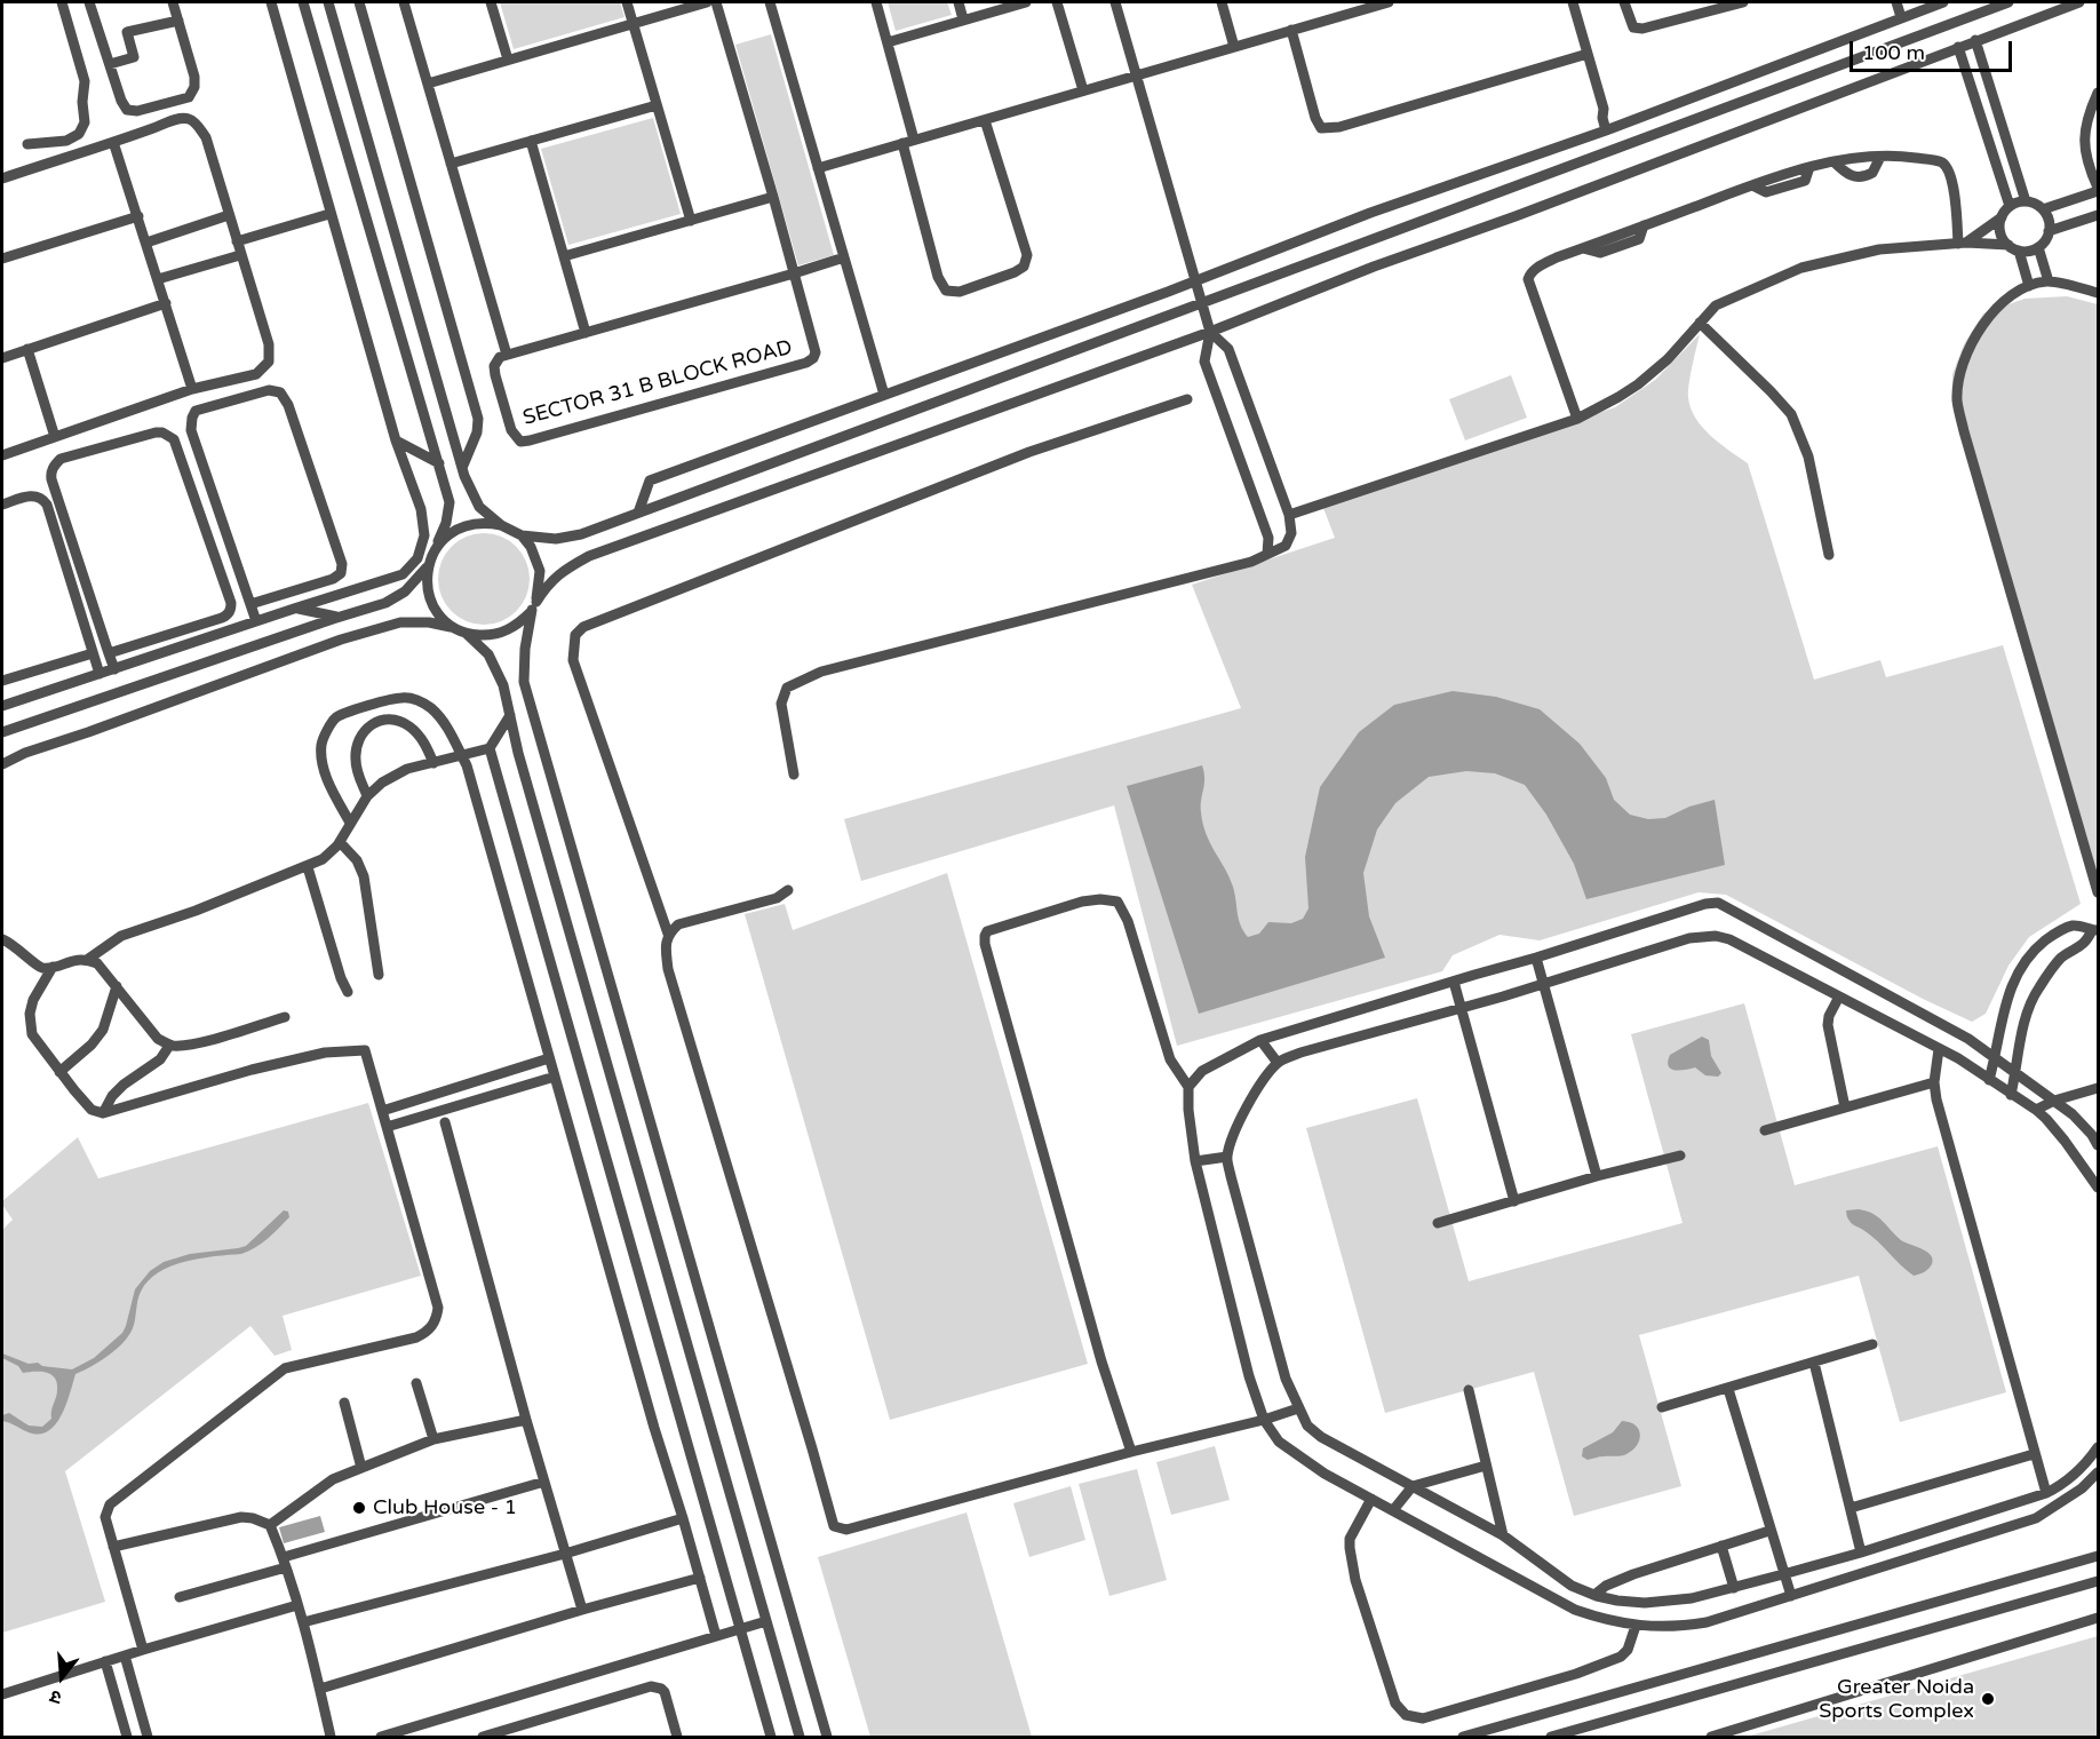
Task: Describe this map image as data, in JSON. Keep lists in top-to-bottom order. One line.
{"streets":{"street":["SECTOR 31 B BLOCK ROAD"]},"places":["Club House - 1","Greater Noida Sports Complex"],"scale_bar":"100 m","north":"bottom"}
